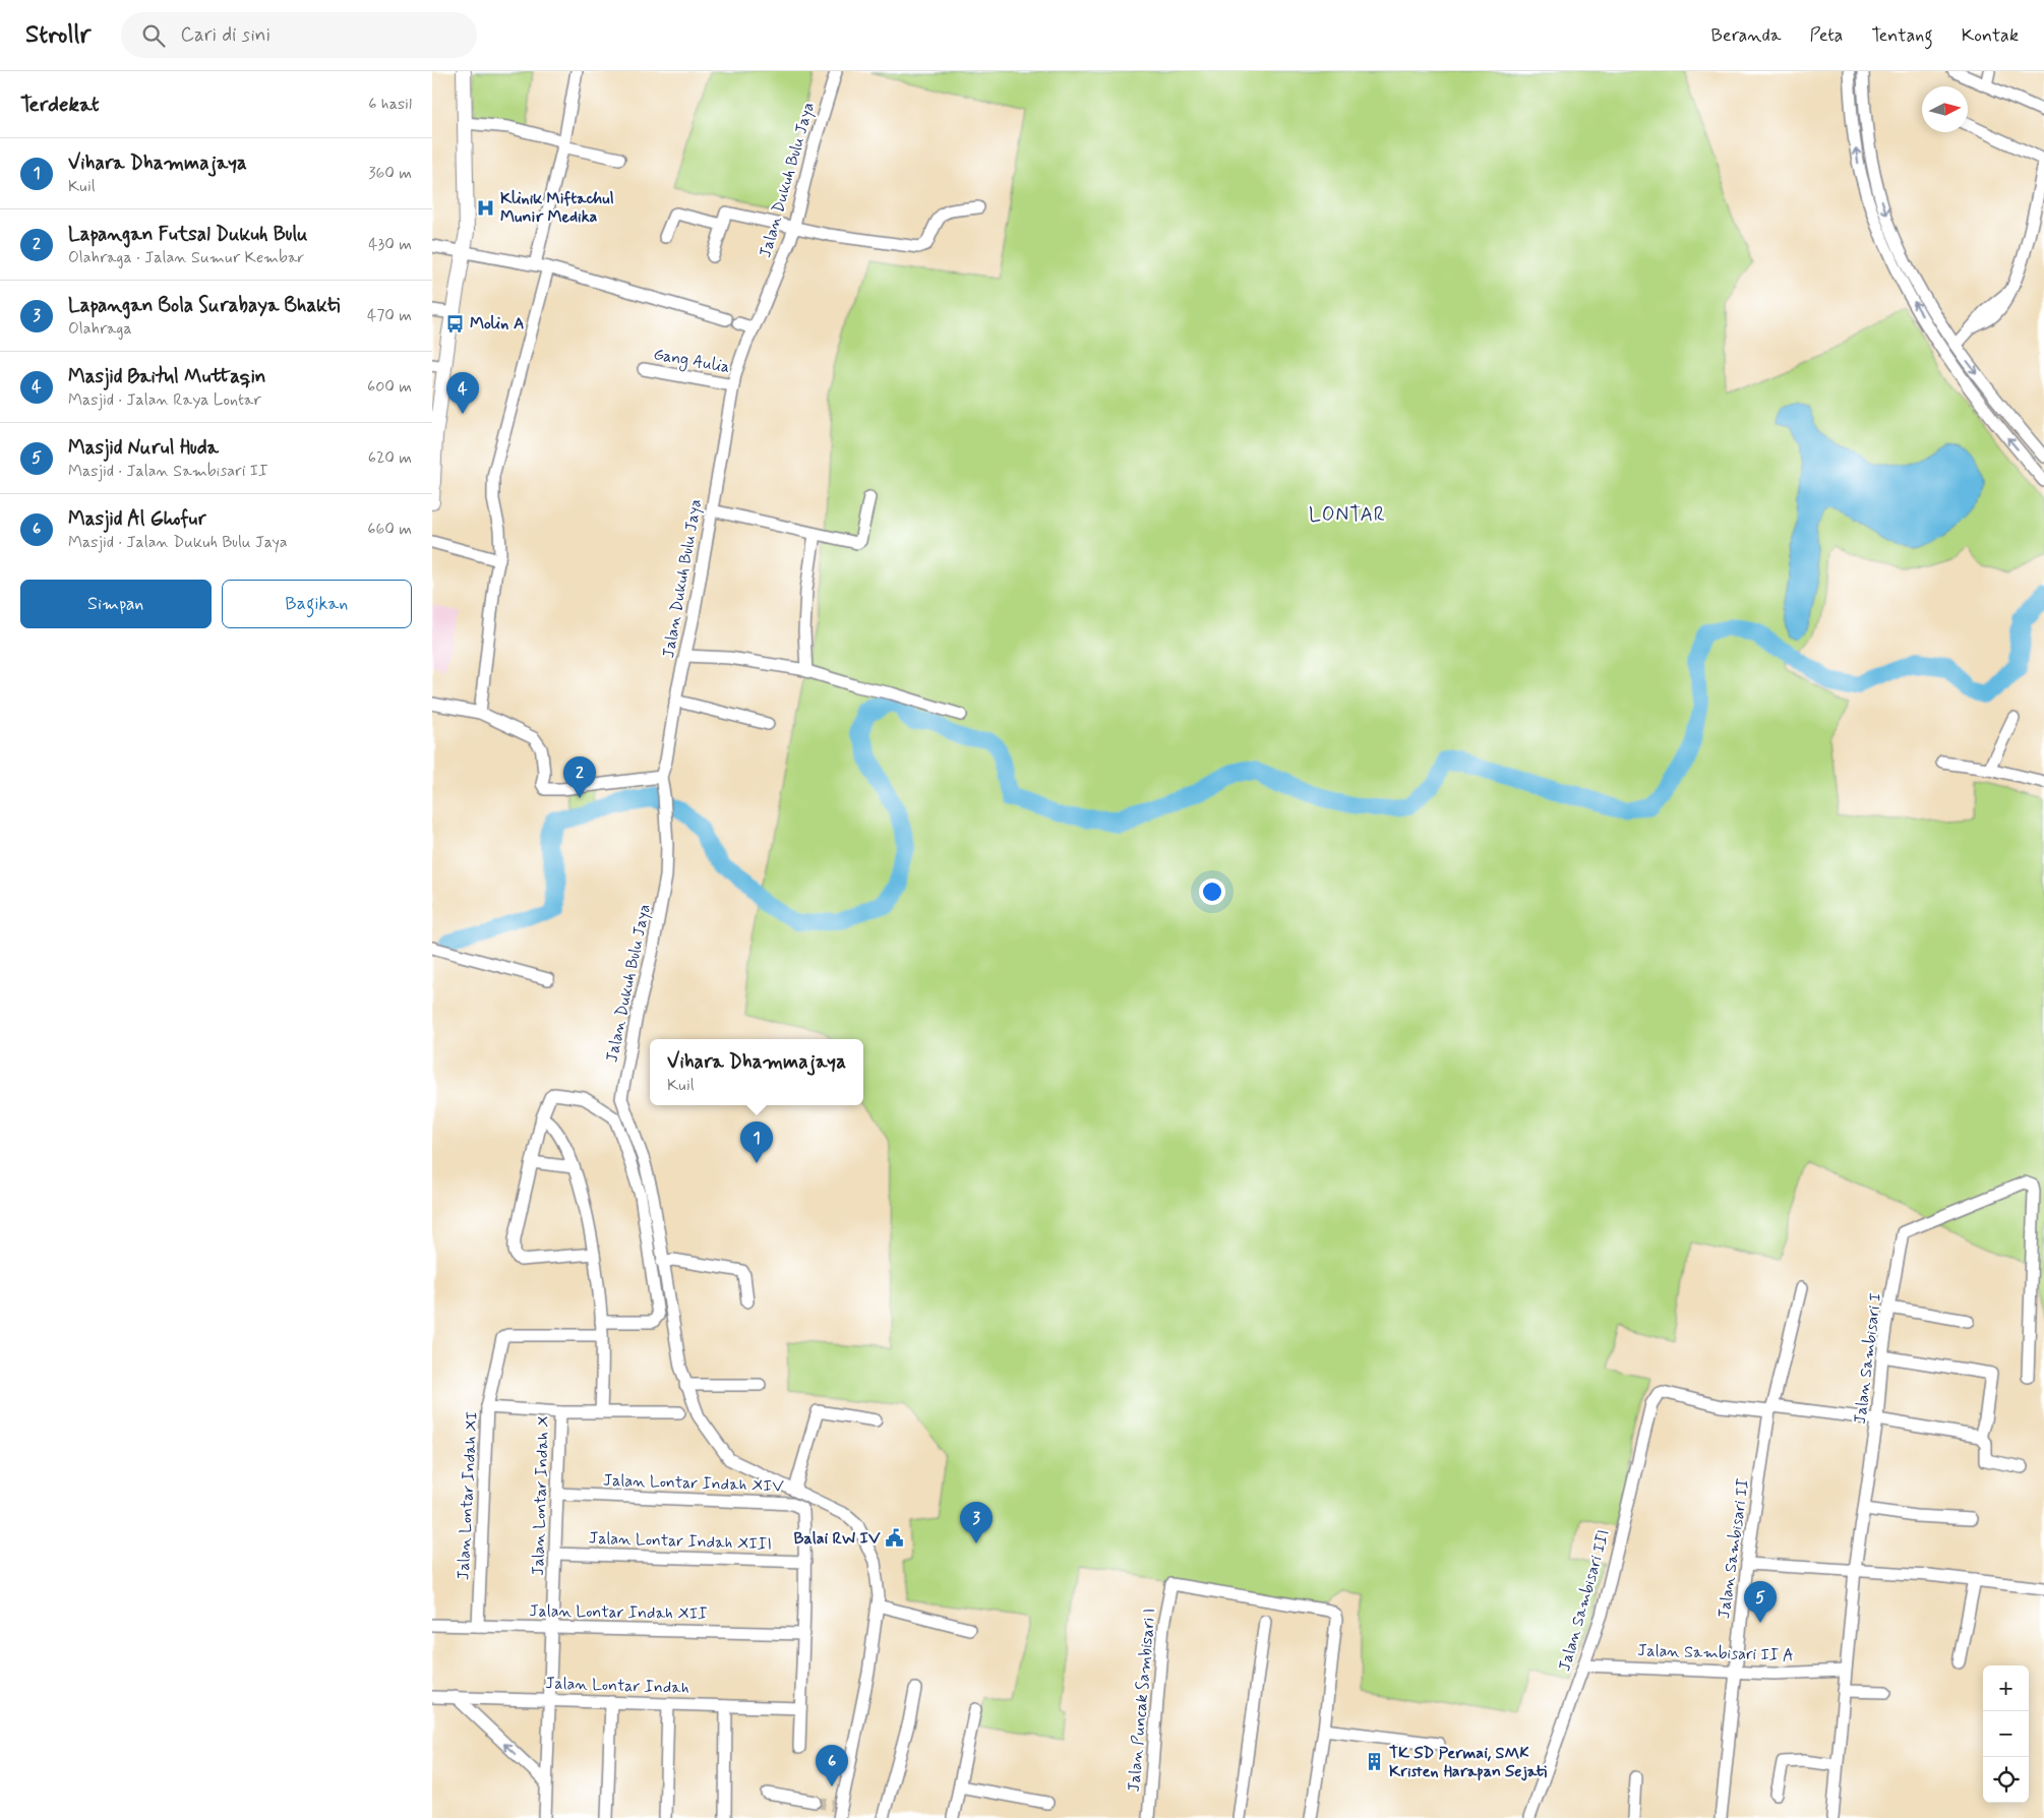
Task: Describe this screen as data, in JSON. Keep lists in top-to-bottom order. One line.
{"streets":{"street":["Jalan Dukuh Bulu Jaya","Gang Aulia","Jalan Sambisari I","Jalan Lontar Indah XIV","Jalan Lontar Indah XI","Jalan Lontar Indah X","Jalan Lontar Indah XIII","Jalan Sambisari II","Jalan Sambisari III","Jalan Lontar Indah XII","Jalan Sambisari II A","Jalan Lontar Indah","Jalan Puncak Sambisari I"]},"crossings":[["Jalan Dukuh Bulu Jaya","Gang Aulia"],["Jalan Sambisari I","Jalan Sambisari II A"],["Jalan Lontar Indah XIV","Jalan Lontar Indah X"],["Jalan Lontar Indah XIV","Jalan Lontar Indah XIII"],["Jalan Lontar Indah XIV","Jalan Lontar Indah XII"],["Jalan Lontar Indah XIV","Jalan Lontar Indah"],["Jalan Lontar Indah XI","Jalan Lontar Indah X"],["Jalan Lontar Indah XI","Jalan Lontar Indah XII"],["Jalan Lontar Indah X","Jalan Lontar Indah XIII"],["Jalan Lontar Indah X","Jalan Lontar Indah XII"],["Jalan Lontar Indah X","Jalan Lontar Indah"],["Jalan Sambisari II","Jalan Sambisari III"],["Jalan Sambisari II","Jalan Sambisari II A"],["Jalan Sambisari III","Jalan Sambisari II A"]],"districts":["LONTAR"],"places":{"hospital":["Klinik Miftachul Munir Medika"],"bus stop":["Molin A"],"public building":["Balai RW IV"],"building":["TK SD Permai, SMK Kristen Harapan Sejati"]},"north":"right","page":{"header":"Strollr","search":"Cari di sini","nav":["Beranda","Peta","Tentang","Kontak"],"heading":["Terdekat","6 hasil"],"list":[{"mark":"1","name":"Vihara Dhammajaya","note":"Kuil","value":"360 m"},{"mark":"2","name":"Lapangan Futsal Dukuh Bulu","note":"Olahraga · Jalan Sumur Kembar","value":"430 m"},{"mark":"3","name":"Lapangan Bola Surabaya Bhakti","note":"Olahraga","value":"470 m"},{"mark":"4","name":"Masjid Baitul Muttaqin","note":"Masjid · Jalan Raya Lontar","value":"600 m"},{"mark":"5","name":"Masjid Nurul Huda","note":"Masjid · Jalan Sambisari II","value":"620 m"},{"mark":"6","name":"Masjid Al Ghofur","note":"Masjid · Jalan Dukuh Bulu Jaya","value":"660 m"}],"pins":["4","2","1","3","5","6"],"buttons":["Simpan","Bagikan"],"popup":["Vihara Dhammajaya","Kuil"],"map_buttons":["+","−"]}}
